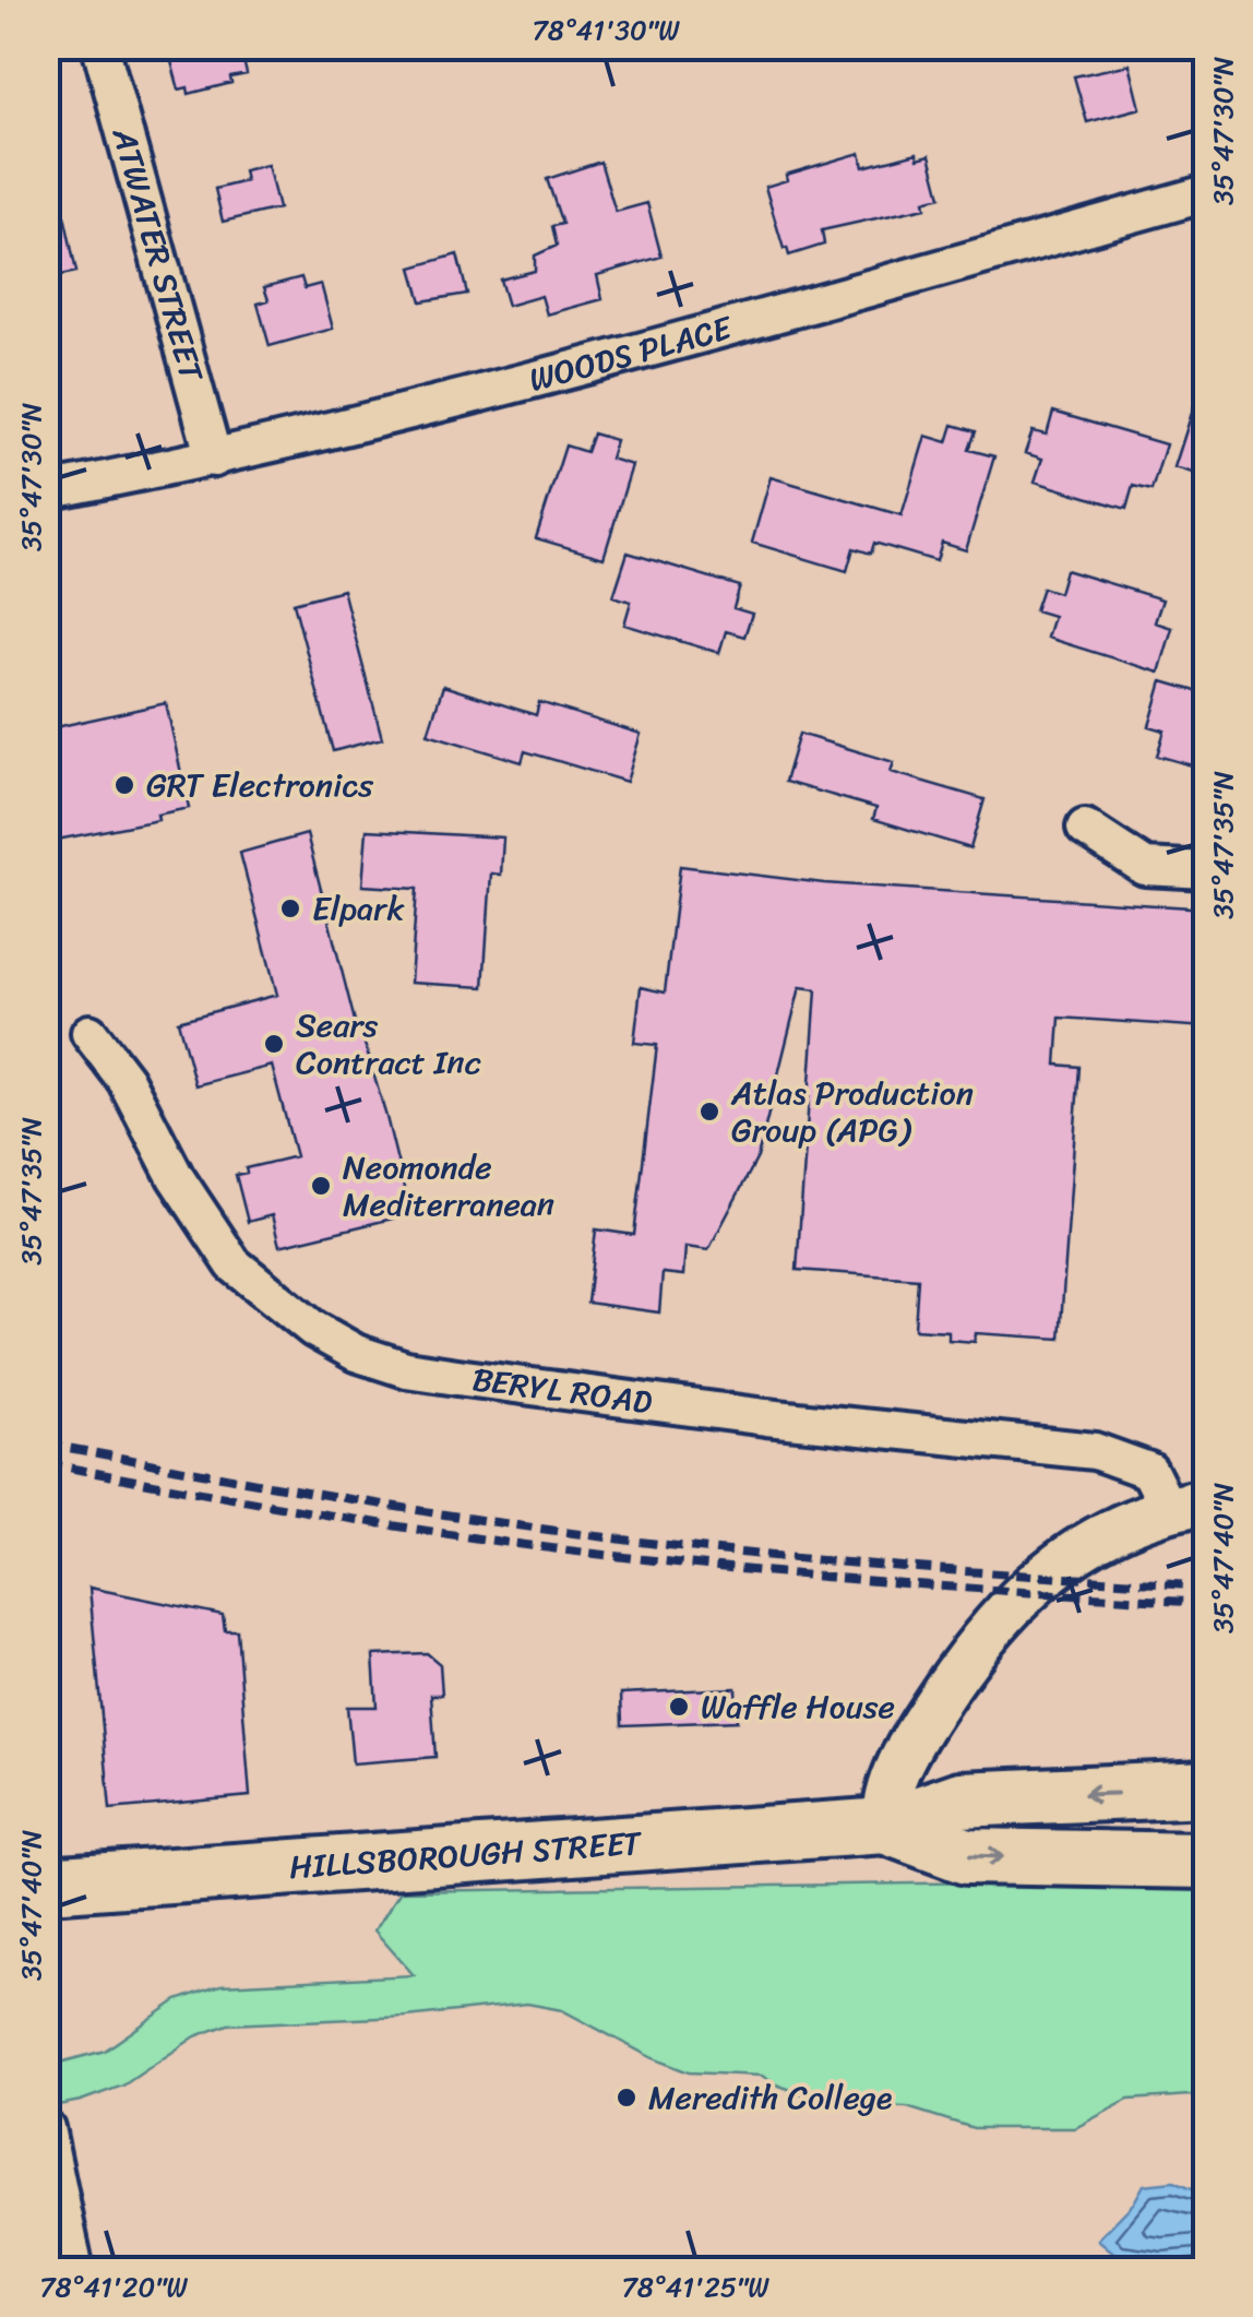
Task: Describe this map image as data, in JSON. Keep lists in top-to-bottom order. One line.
{"streets":{"main road":["HILLSBOROUGH STREET"],"street":["ATWATER STREET","WOODS PLACE","BERYL ROAD"]},"crossings":[["ATWATER STREET","WOODS PLACE"],["BERYL ROAD","HILLSBOROUGH STREET"]],"places":["GRT Electronics","Elpark","Sears Contract Inc","Atlas Production Group (APG)","Neomonde Mediterranean","Waffle House","Meredith College"],"coordinates":["78°41'30\"W","35°47'30\"N","35°47'35\"N","35°47'40\"N","78°41'20\"W","78°41'25\"W"]}
